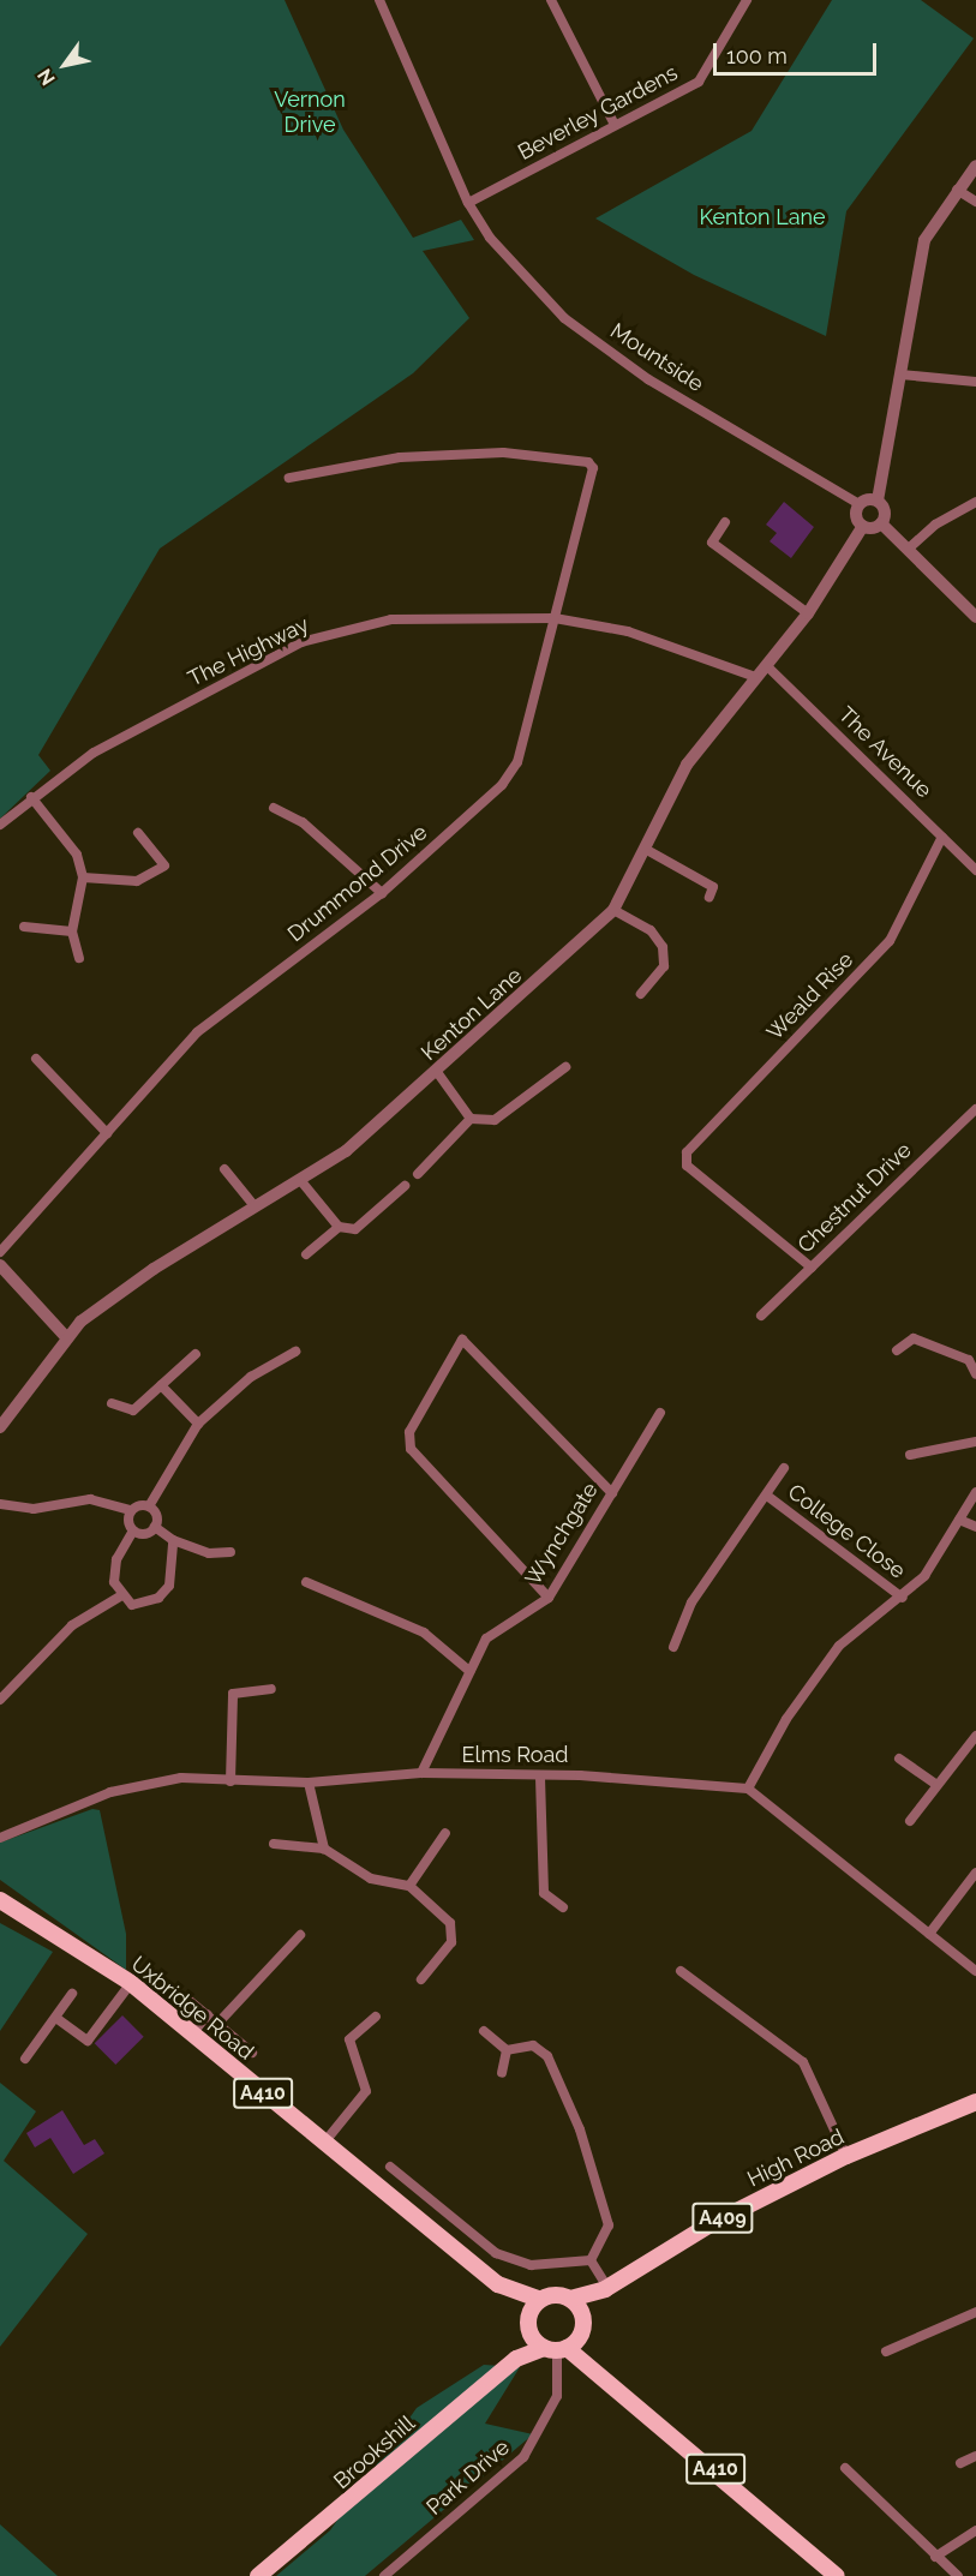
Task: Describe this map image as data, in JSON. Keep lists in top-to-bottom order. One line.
{"streets":{"main road":["Uxbridge Road","A410","High Road","A409","Brookshill"],"street":["Beverley Gardens","Mountside","The Highway","The Avenue","Drummond Drive","Weald Rise","Kenton Lane","Chestnut Drive","College Close","Wynchgate","Elms Road","Park Drive"]},"crossings":[["Beverley Gardens","Mountside"],["Mountside","Kenton Lane"],["The Highway","Drummond Drive"],["The Highway","Kenton Lane"],["The Avenue","Weald Rise"],["The Avenue","Kenton Lane"],["Weald Rise","Chestnut Drive"],["Wynchgate","Elms Road"],["Uxbridge Road","A410"],["Uxbridge Road","High Road"],["Uxbridge Road","Brookshill"],["Uxbridge Road","Park Drive"],["A410","High Road"],["A410","Brookshill"],["A410","Park Drive"],["High Road","Brookshill"],["High Road","Park Drive"],["Brookshill","Park Drive"]],"parks":["Vernon Drive","Kenton Lane"],"scale_bar":"100 m","north":"bottom left"}
